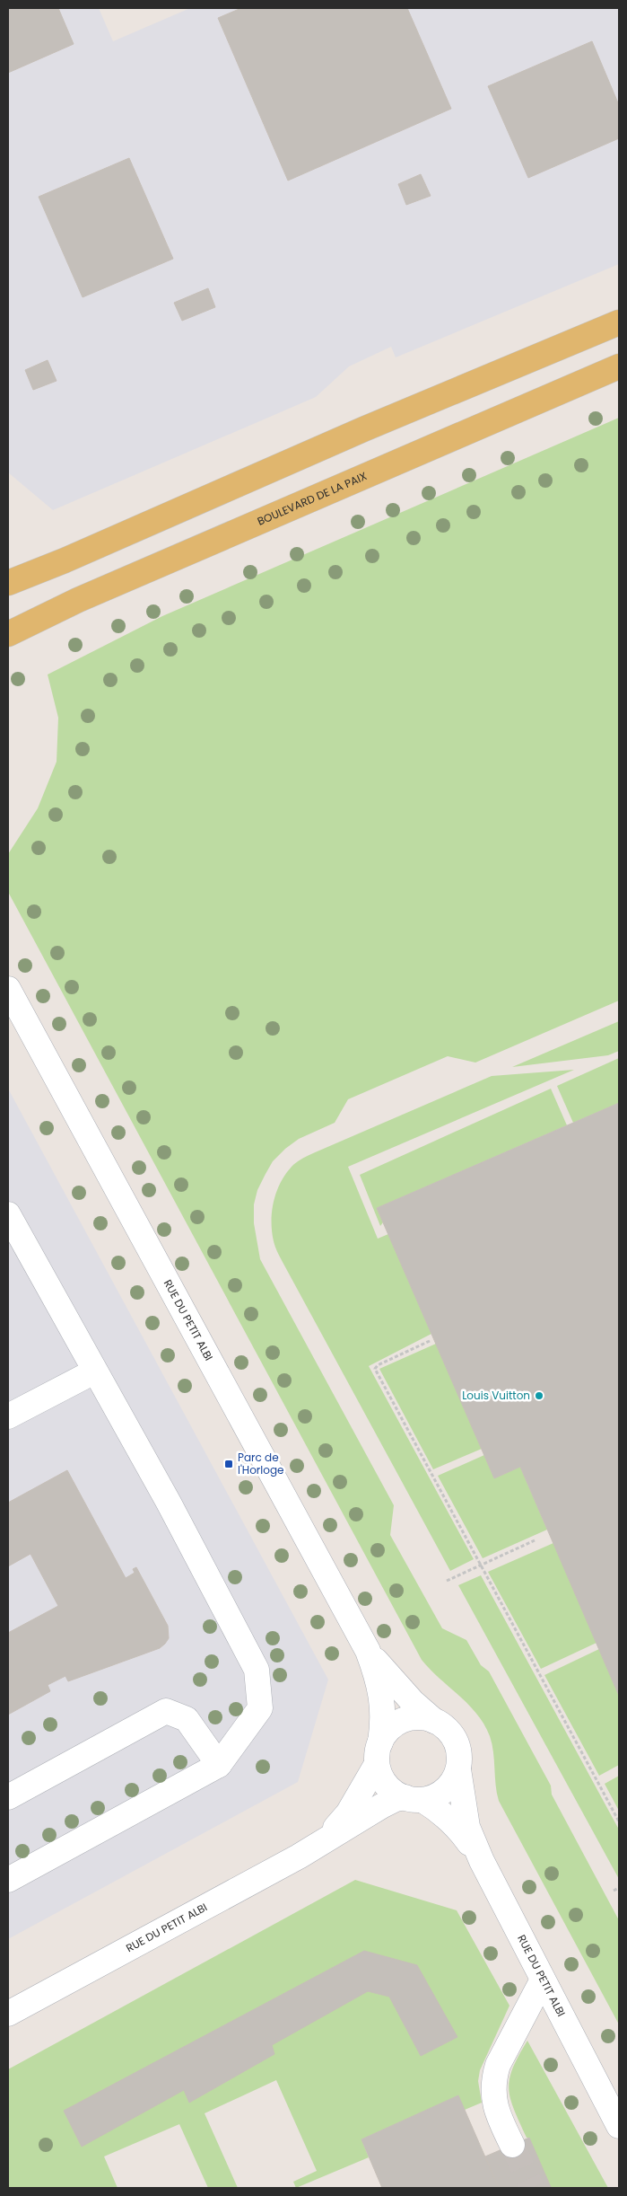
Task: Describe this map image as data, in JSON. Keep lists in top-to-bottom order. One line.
{"streets":{"main road":["BOULEVARD DE LA PAIX"],"street":["RUE DU PETIT ALBI"]},"places":{"other":["Louis Vuitton"],"transit":["Parc de l'Horloge"]}}
